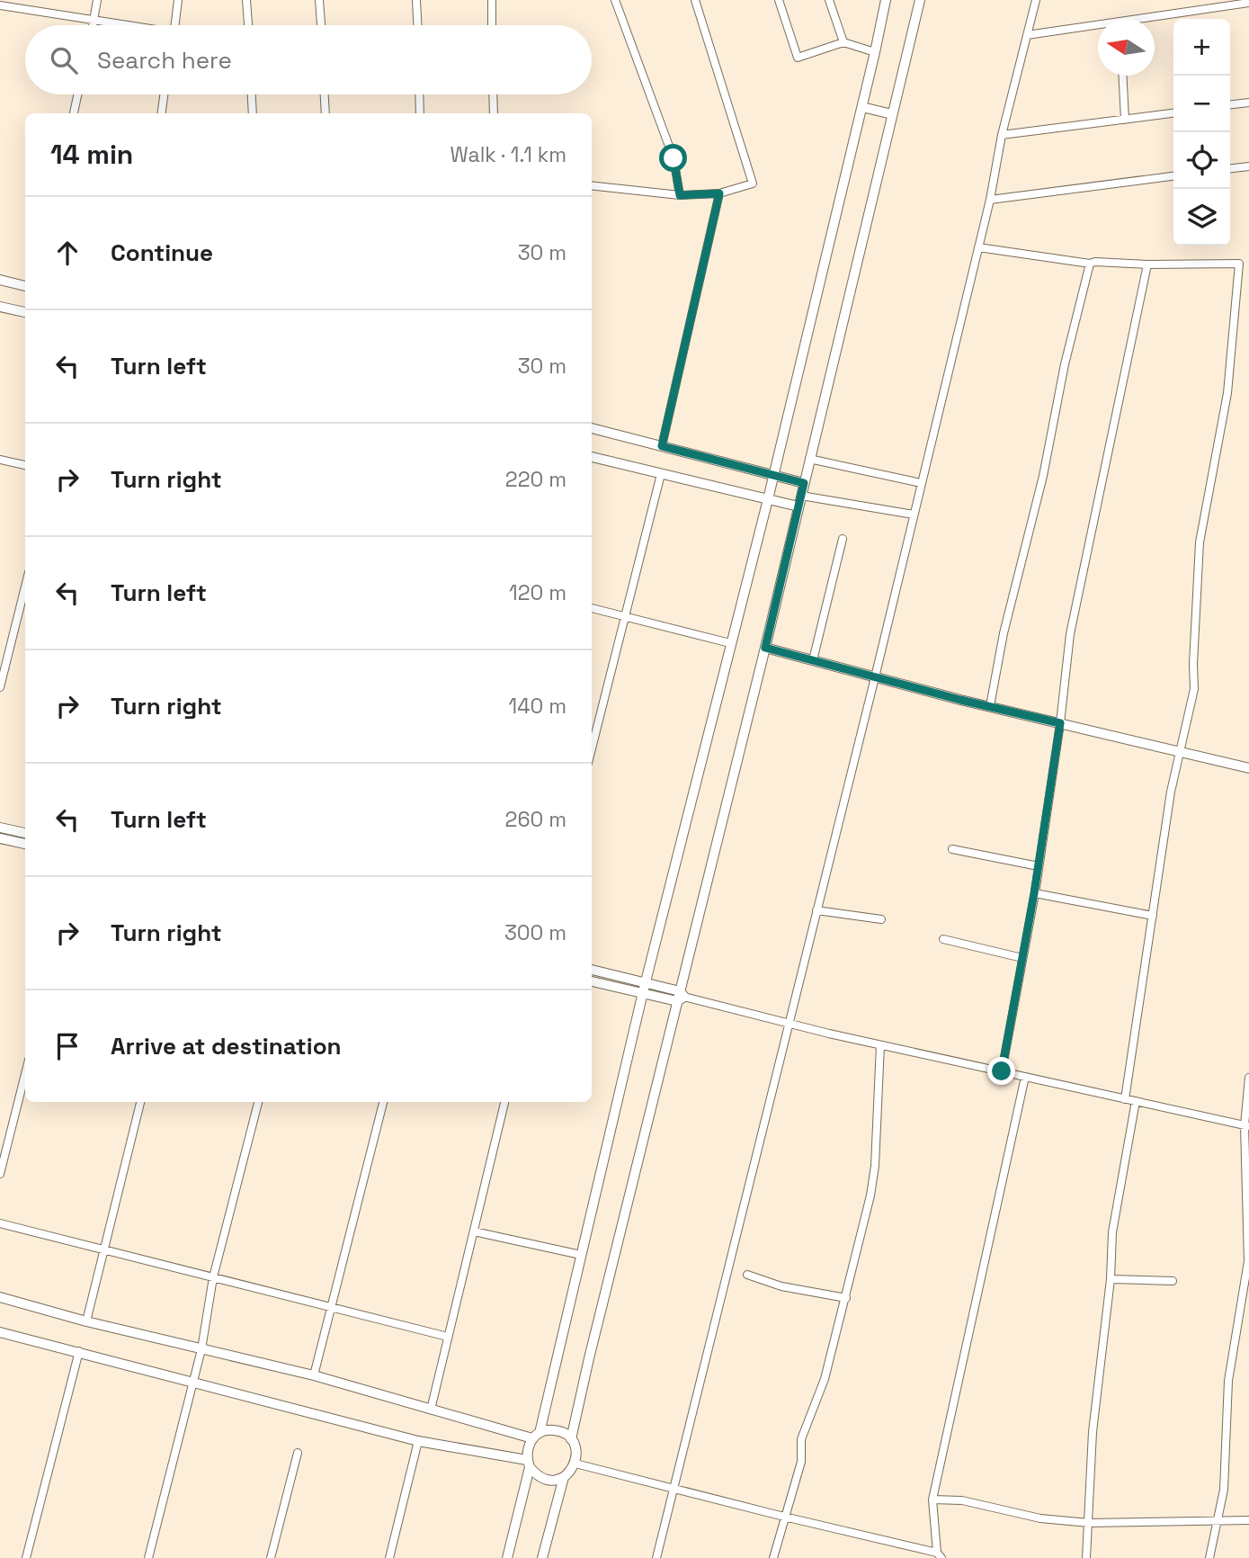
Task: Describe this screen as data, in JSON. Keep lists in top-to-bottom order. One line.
{"north":"left","page":{"map_buttons":["+","−"],"search":"Search here","heading":["14 min","Walk · 1.1 km"],"list":[["Continue","30 m"],["Turn left","30 m"],["Turn right","220 m"],["Turn left","120 m"],["Turn right","140 m"],["Turn left","260 m"],["Turn right","300 m"],"Arrive at destination"]}}
